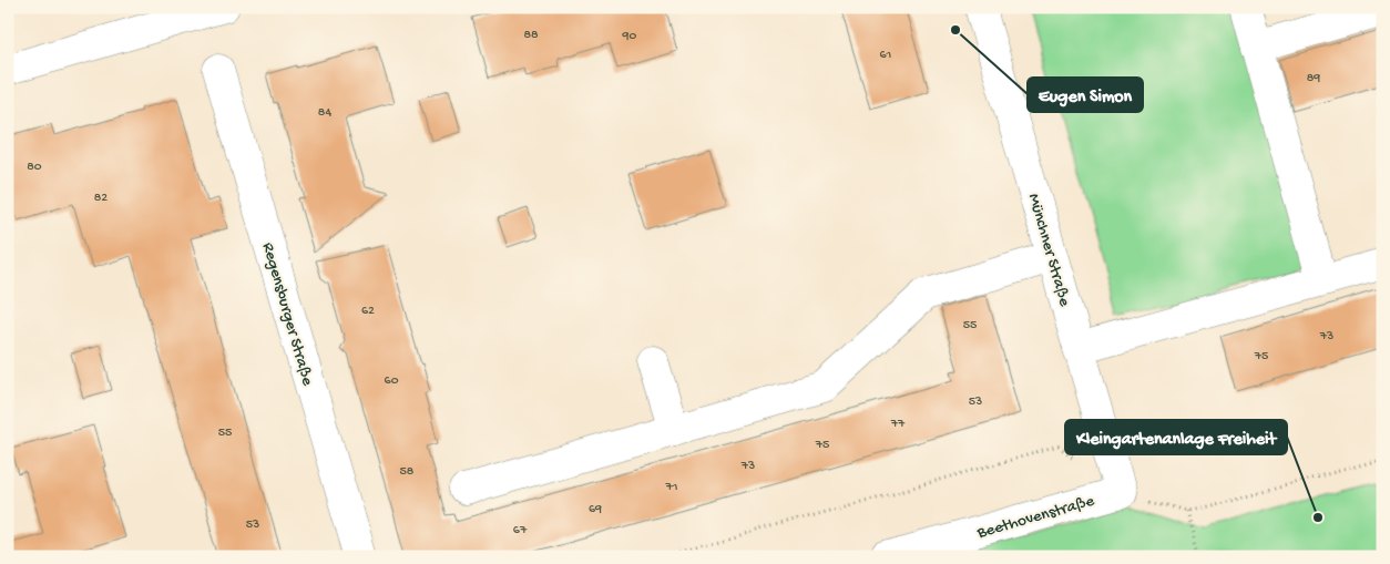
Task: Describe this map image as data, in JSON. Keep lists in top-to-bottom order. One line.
{"streets":{"street":["Münchner Straße","Regensburger Straße","Beethovenstraße"]},"crossings":[["Münchner Straße","Beethovenstraße"]],"places":["Eugen Simon","Kleingartenanlage Freiheit"],"house_numbers":["88","90","61","89","84","80","82","62","55","73","75","60","53","77","55","75","73","58","71","69","53","67"]}
